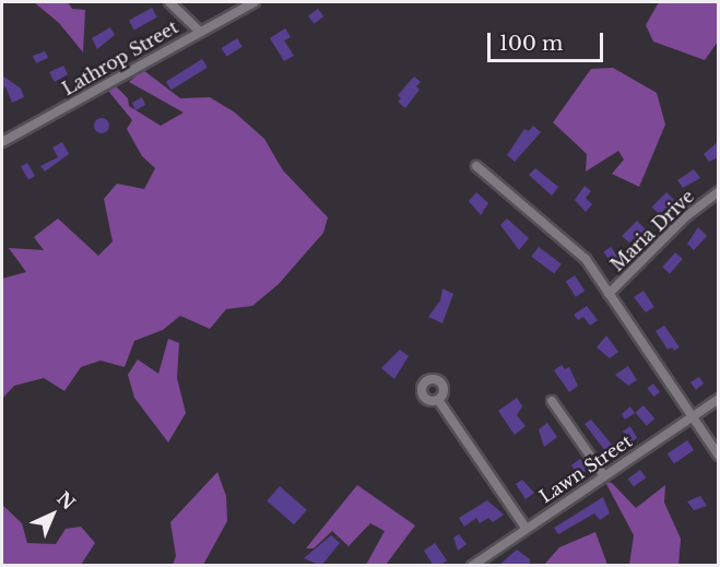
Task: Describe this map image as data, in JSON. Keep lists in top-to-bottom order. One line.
{"streets":{"street":["Lathrop Street","Maria Drive","Lawn Street"]},"scale_bar":"100 m","north":"top right"}
